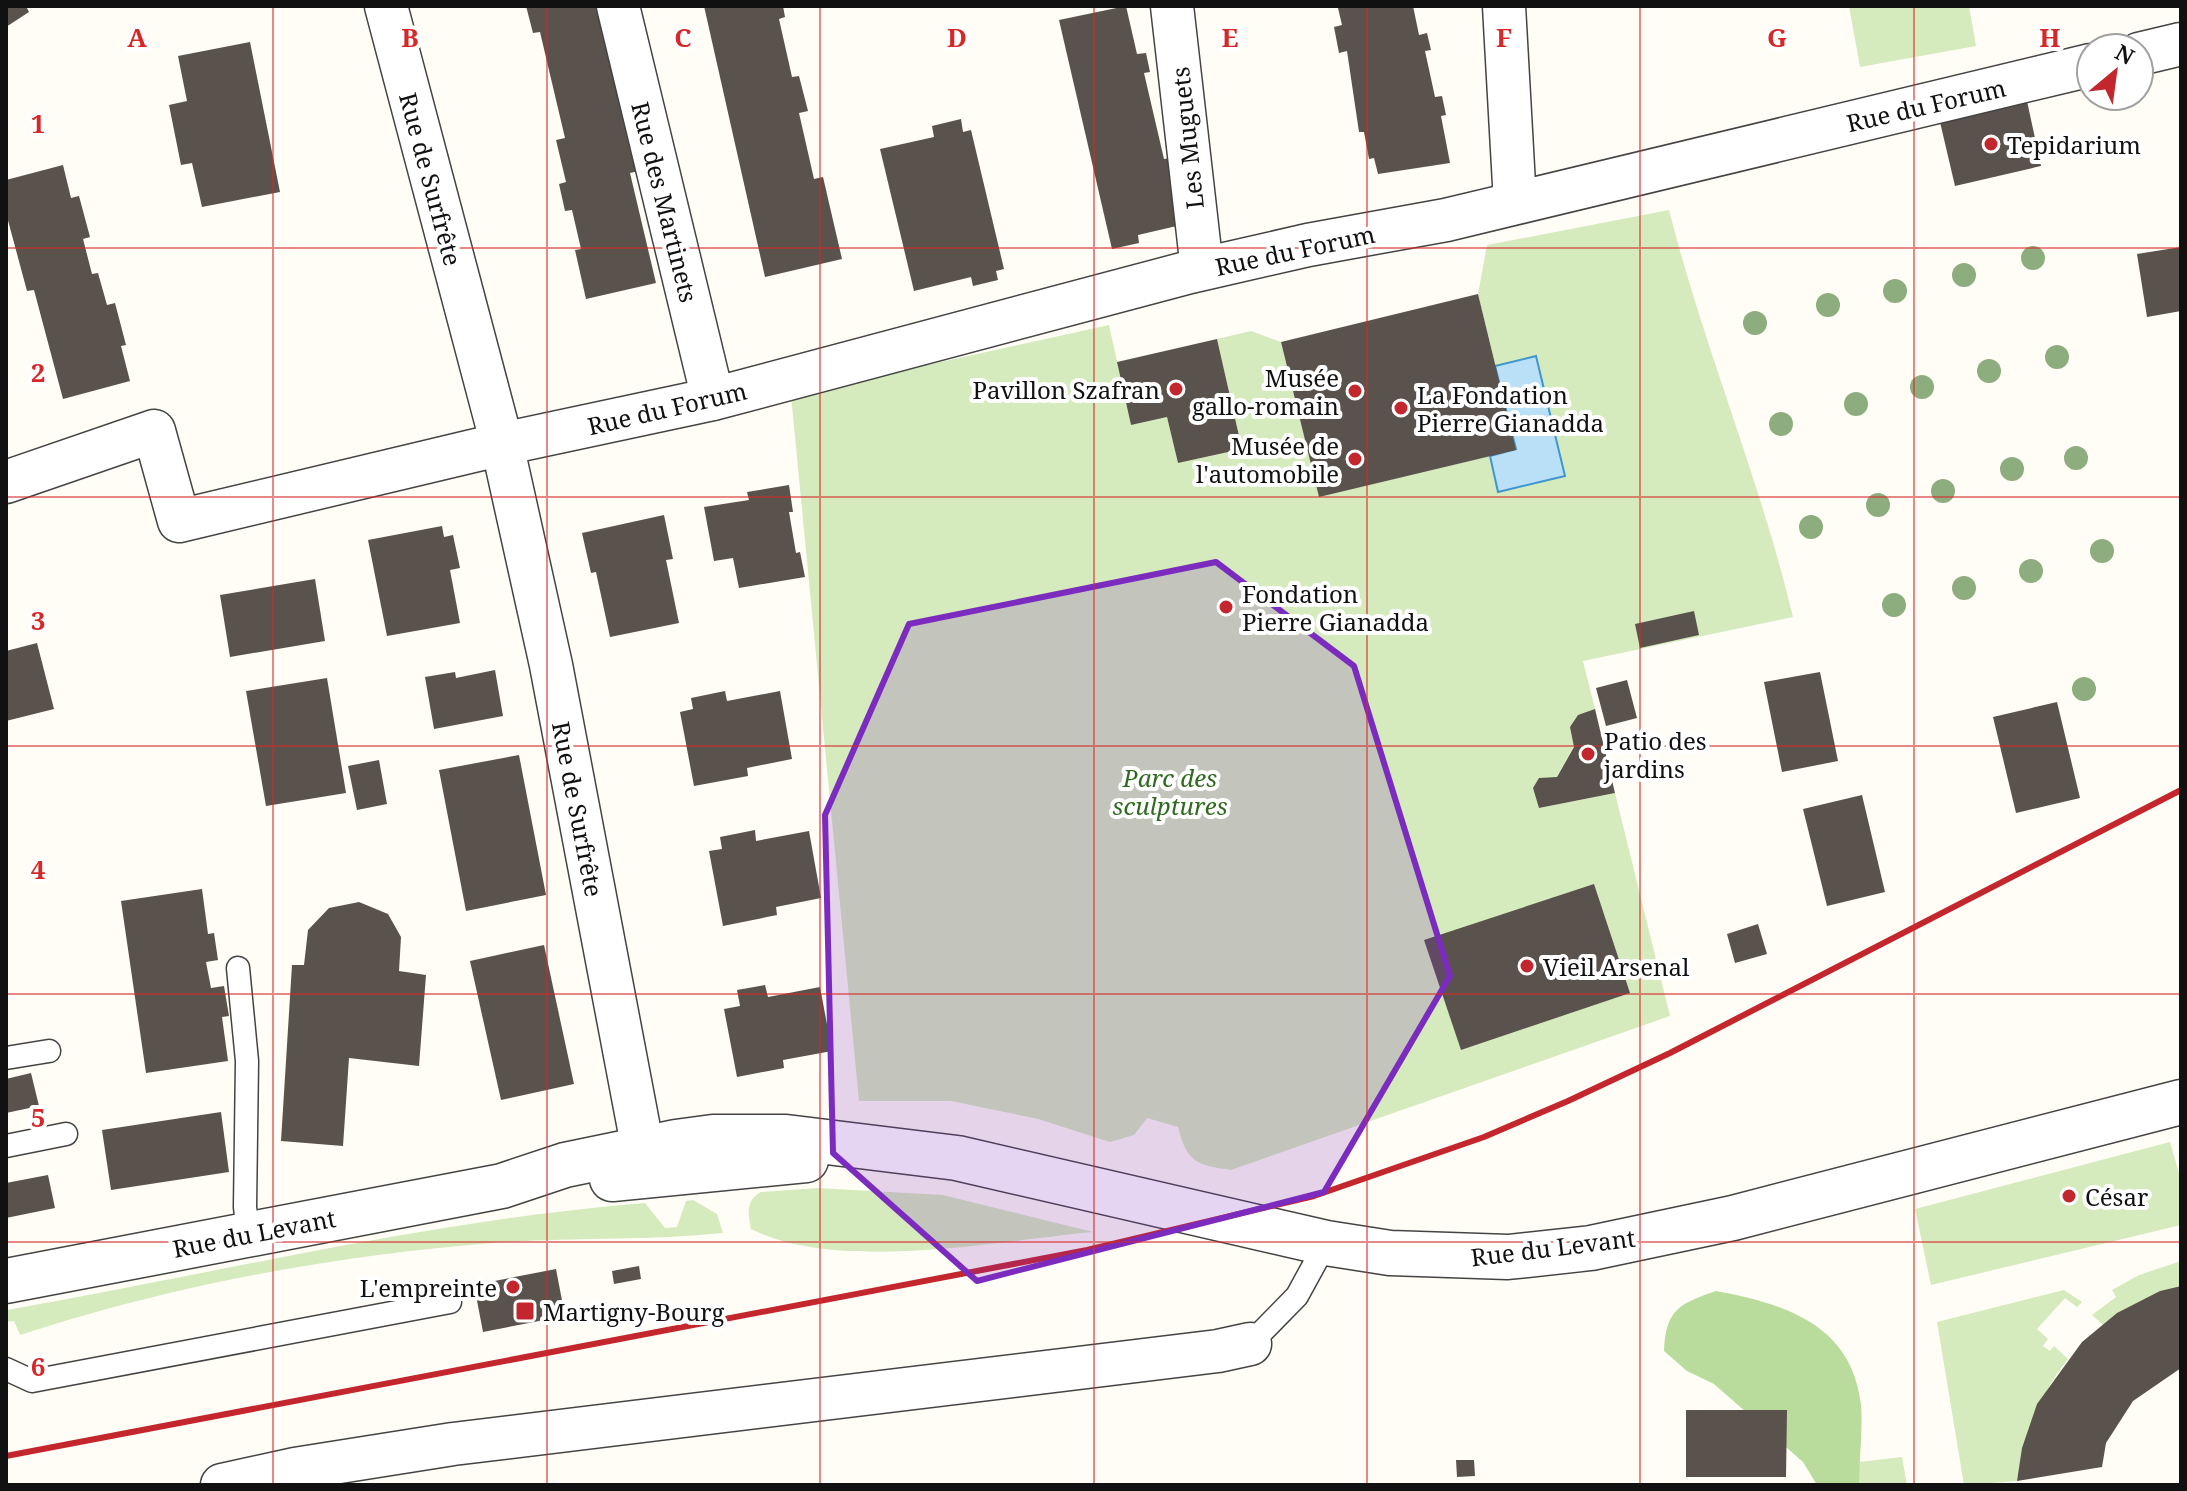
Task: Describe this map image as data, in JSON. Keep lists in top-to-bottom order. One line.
{"streets":{"street":["Rue du Forum","Les Muguets","Rue de Surfrête","Rue des Martinets","Rue du Levant"]},"crossings":[["Rue du Forum","Les Muguets"],["Rue du Forum","Rue de Surfrête"],["Rue du Forum","Rue des Martinets"],["Rue de Surfrête","Rue du Levant"]],"parks":["Parc des sculptures"],"places":{"other":["Tepidarium","Pavillon Szafran","Musée gallo-romain","La Fondation Pierre Gianadda","Musée de l'automobile","Fondation Pierre Gianadda","Patio des jardins","Vieil Arsenal","César","L'empreinte"],"transit":["Martigny-Bourg"]},"north":"top right","grid":{"columns":["A","B","C","D","E","F","G","H"],"rows":["1","2","3","4","5","6"]}}
